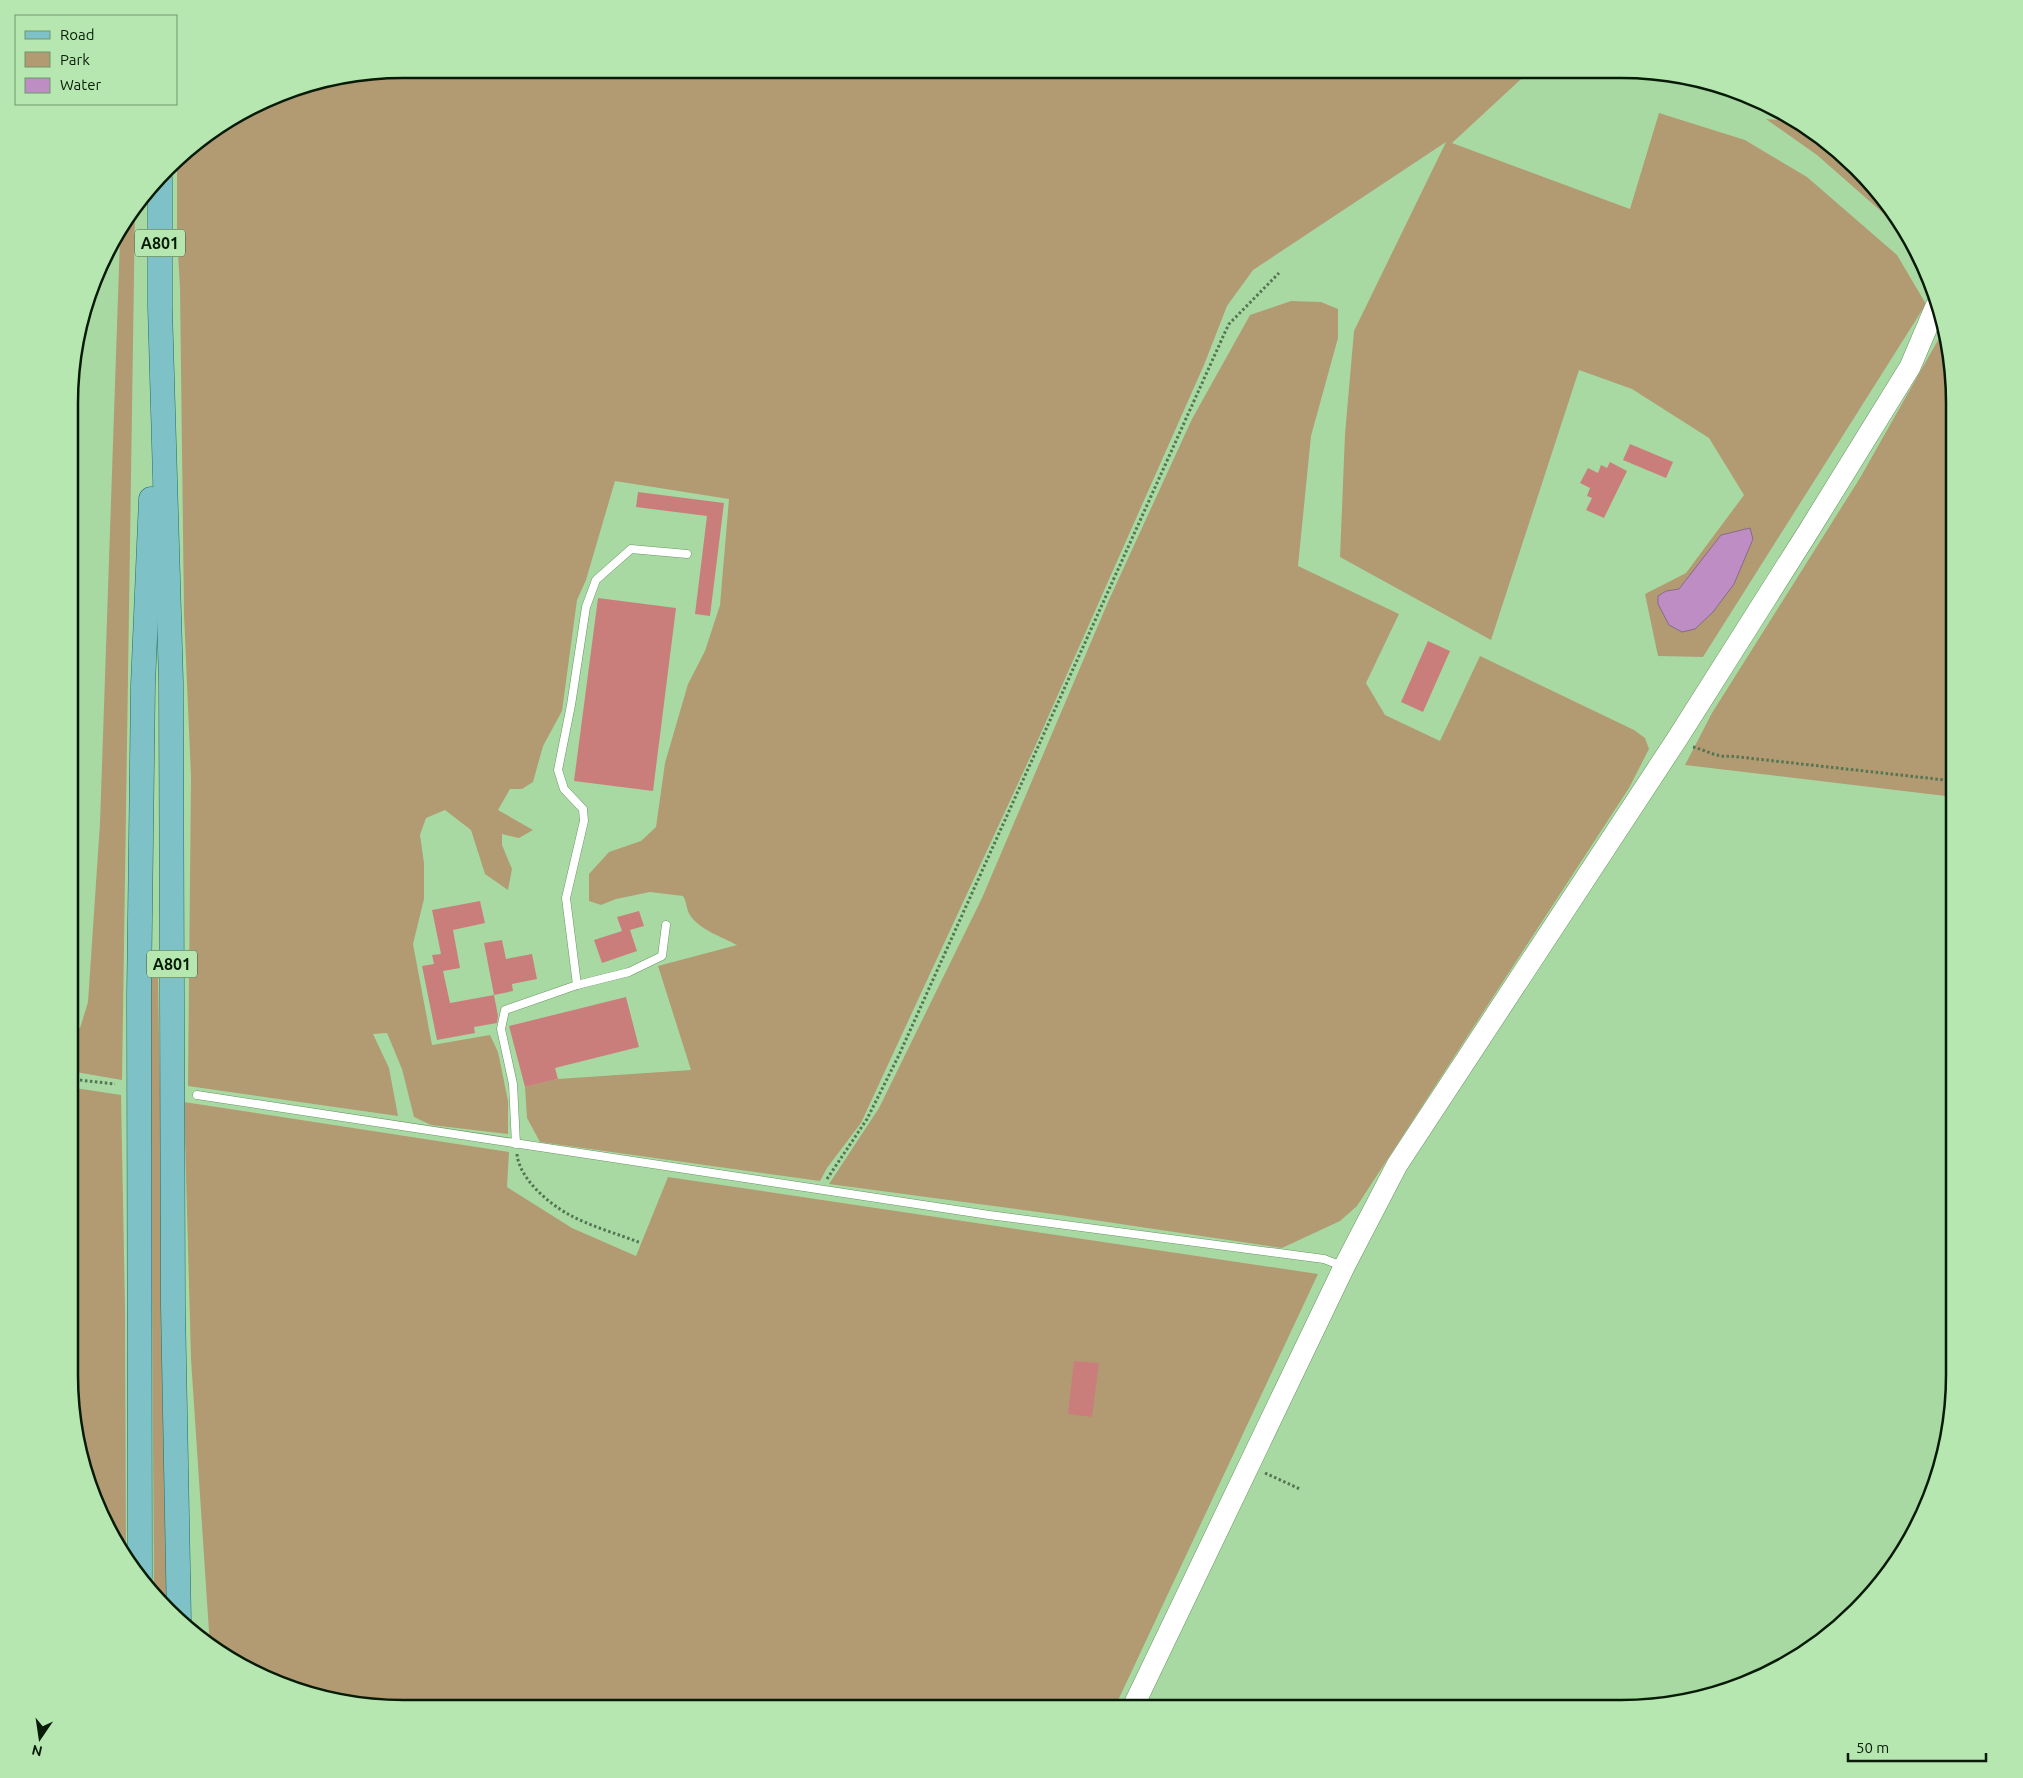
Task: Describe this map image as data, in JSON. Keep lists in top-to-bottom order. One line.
{"streets":{"main road":["A801"]},"legend":["Road","Park","Water"],"scale_bar":"50 m","north":"bottom"}
